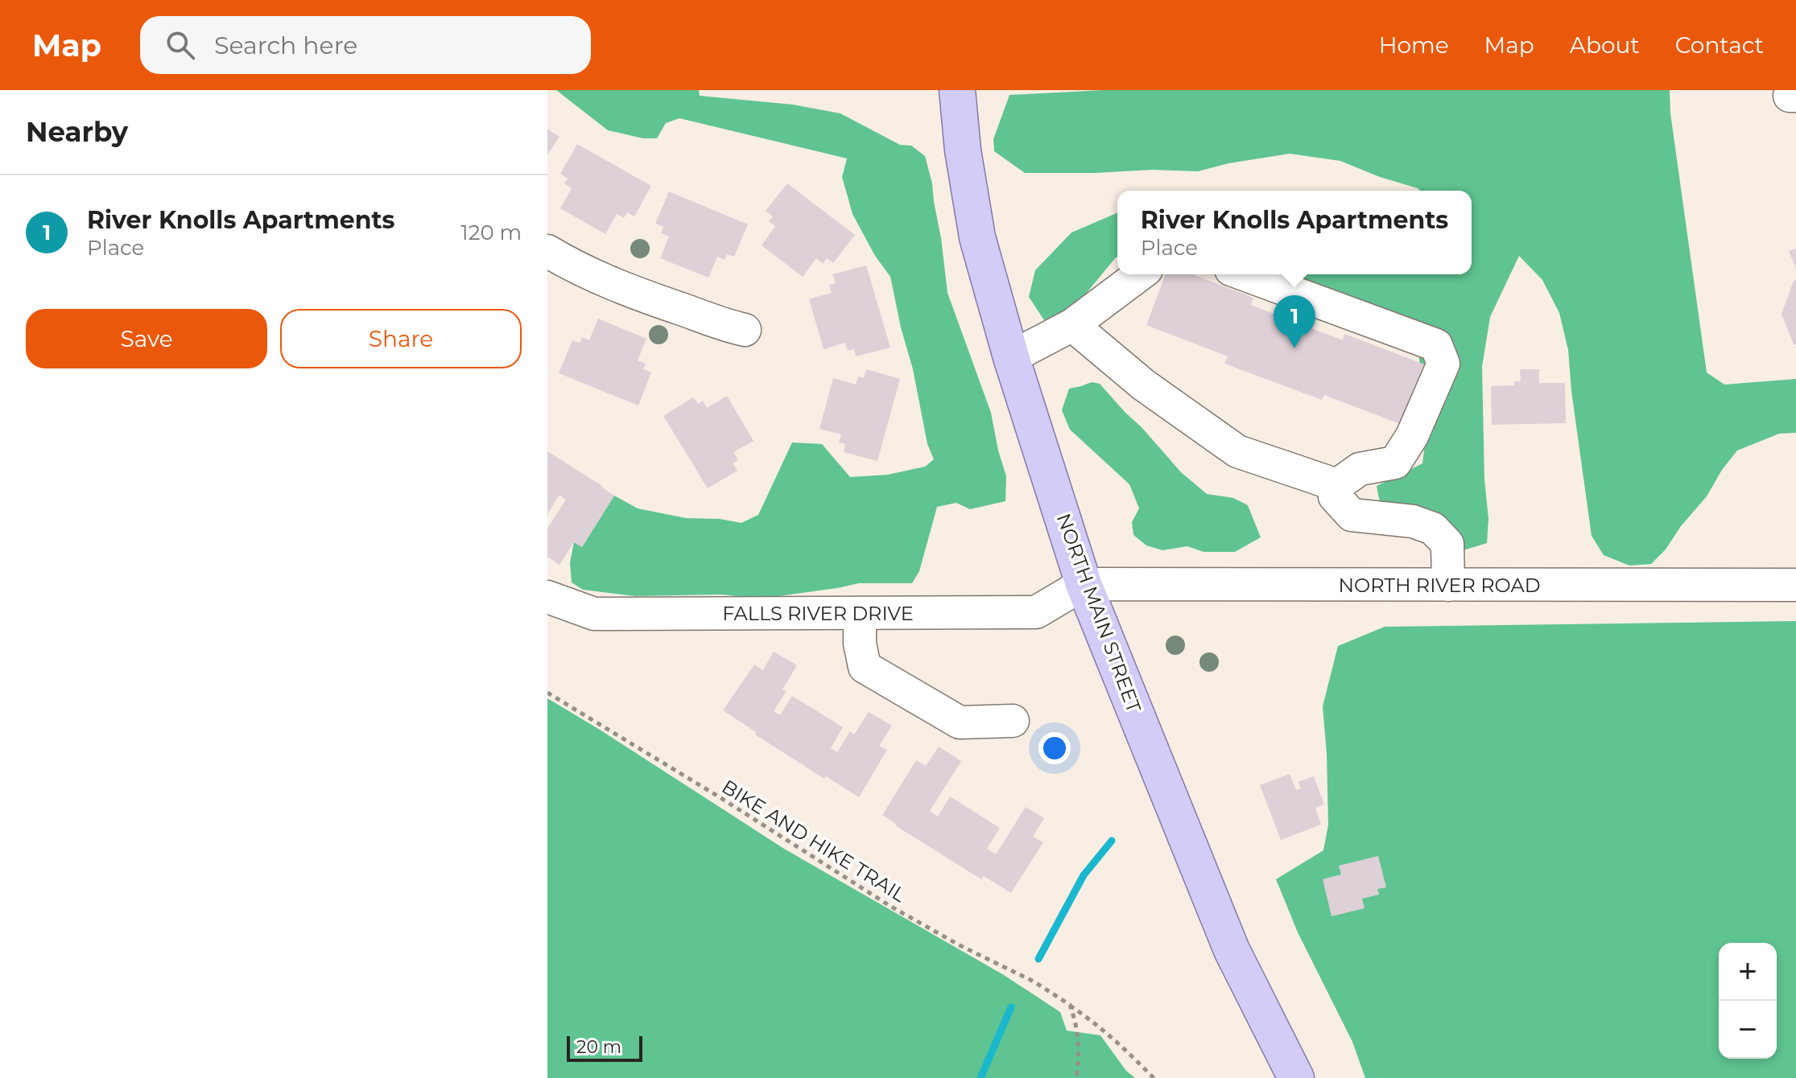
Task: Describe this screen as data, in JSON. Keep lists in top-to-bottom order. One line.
{"streets":{"main road":["NORTH MAIN STREET"],"street":["NORTH RIVER ROAD","FALLS RIVER DRIVE"],"path":["BIKE AND HIKE TRAIL"]},"crossings":[["NORTH RIVER ROAD","FALLS RIVER DRIVE"],["NORTH RIVER ROAD","NORTH MAIN STREET"],["FALLS RIVER DRIVE","NORTH MAIN STREET"]],"scale_bar":"20 m","page":{"header":"Map","search":"Search here","nav":["Home","Map","About","Contact"],"heading":"Nearby","list":[{"mark":"1","name":"River Knolls Apartments","note":"Place","value":"120 m"}],"popup":["River Knolls Apartments","Place"],"buttons":["Save","Share"],"pins":"1","map_buttons":["+","−"],"scale":"20 m"}}
